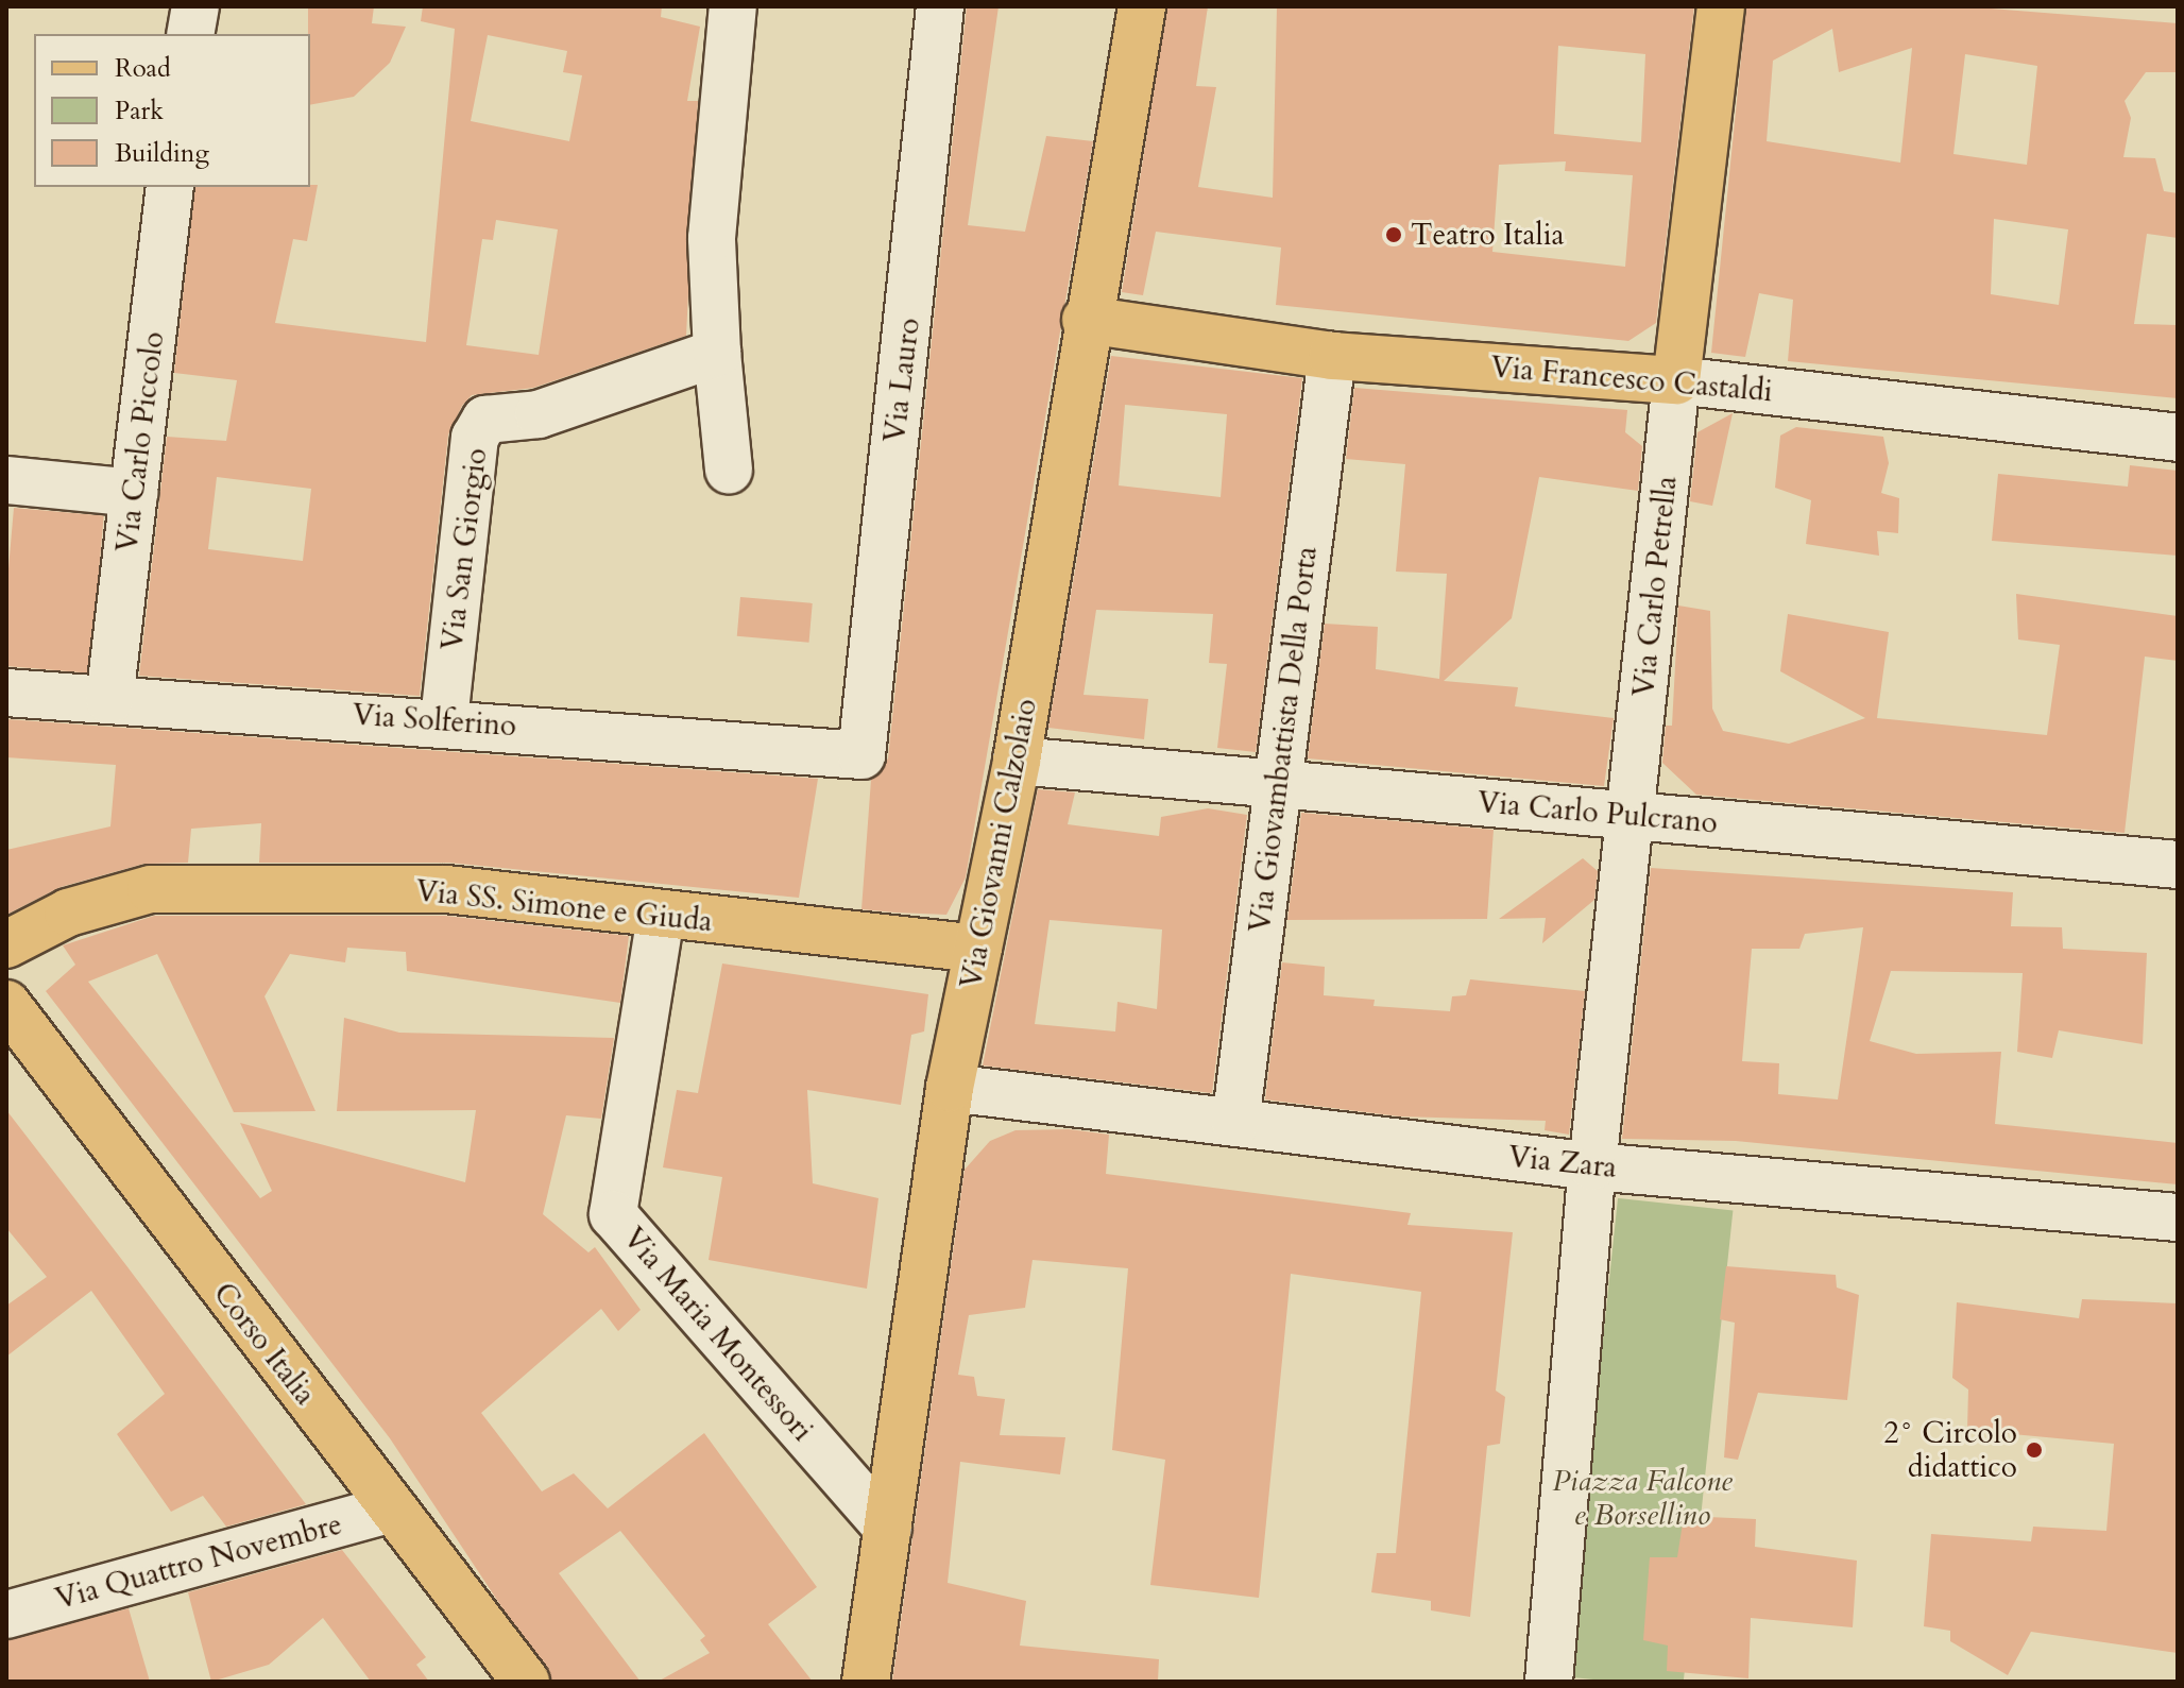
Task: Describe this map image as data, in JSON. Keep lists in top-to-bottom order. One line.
{"streets":{"main road":["Via Francesco Castaldi","Via Carlo Petrella","Via Giovanni Calzolaio","Via SS. Simone e Giuda","Corso Italia"],"street":["Via Lauro","Via Carlo Piccolo","Via San Giorgio","Via Solferino","Via Giovambattista Della Porta","Via Carlo Pulcrano","Via Zara","Via Maria Montessori","Via Quattro Novembre"]},"crossings":[["Via Francesco Castaldi","Via Carlo Petrella"],["Via Francesco Castaldi","Via Giovambattista Della Porta"],["Via Francesco Castaldi","Via Giovanni Calzolaio"],["Via Lauro","Via Solferino"],["Via Carlo Piccolo","Via Solferino"],["Via San Giorgio","Via Solferino"],["Via Carlo Petrella","Via Carlo Pulcrano"],["Via Carlo Petrella","Via Zara"],["Via Giovambattista Della Porta","Via Carlo Pulcrano"],["Via Giovambattista Della Porta","Via Zara"],["Via Carlo Pulcrano","Via Giovanni Calzolaio"],["Via Giovanni Calzolaio","Via SS. Simone e Giuda"],["Via Giovanni Calzolaio","Via Zara"],["Via Giovanni Calzolaio","Via Maria Montessori"],["Via SS. Simone e Giuda","Via Maria Montessori"],["Corso Italia","Via Quattro Novembre"]],"parks":["Piazza Falcone e Borsellino"],"places":["Teatro Italia","2° Circolo didattico"],"legend":["Road","Park","Building"]}
